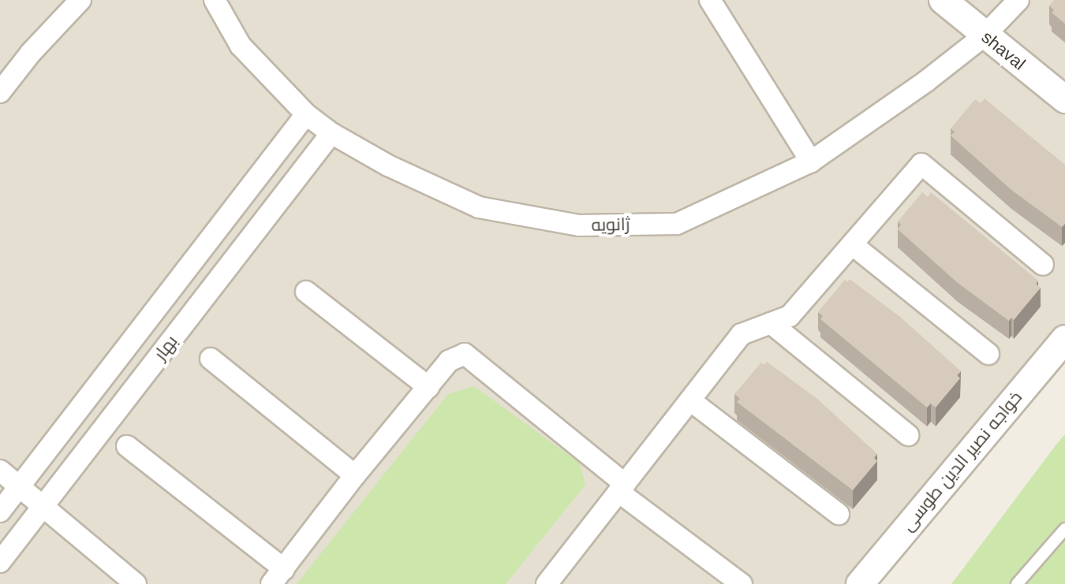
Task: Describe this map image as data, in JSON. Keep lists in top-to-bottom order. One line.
{"streets":{"street":["shaval","ژانویه","بهار","خواجه نصیر الدین طوسی"]},"crossings":[["shaval","ژانویه"],["ژانویه","بهار"]]}
